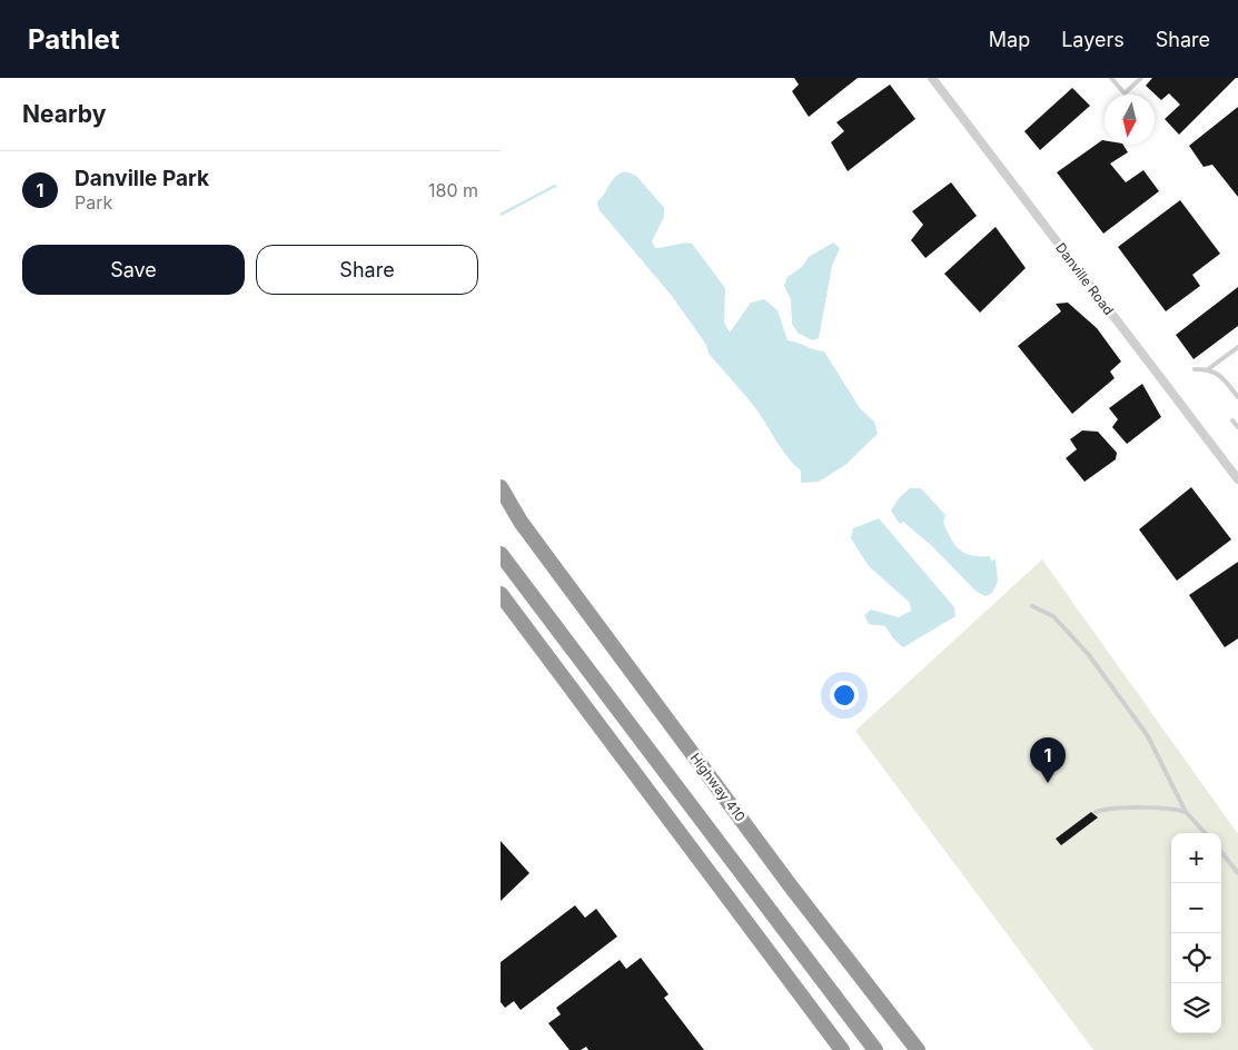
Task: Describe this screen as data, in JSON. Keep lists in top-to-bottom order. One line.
{"streets":{"highway":["Highway 410"],"street":["Danville Road"]},"north":"bottom","page":{"header":"Pathlet","nav":["Map","Layers","Share"],"heading":"Nearby","list":[{"mark":"1","name":"Danville Park","note":"Park","value":"180 m"}],"buttons":["Save","Share"],"pins":"1","map_buttons":["+","−"]}}
